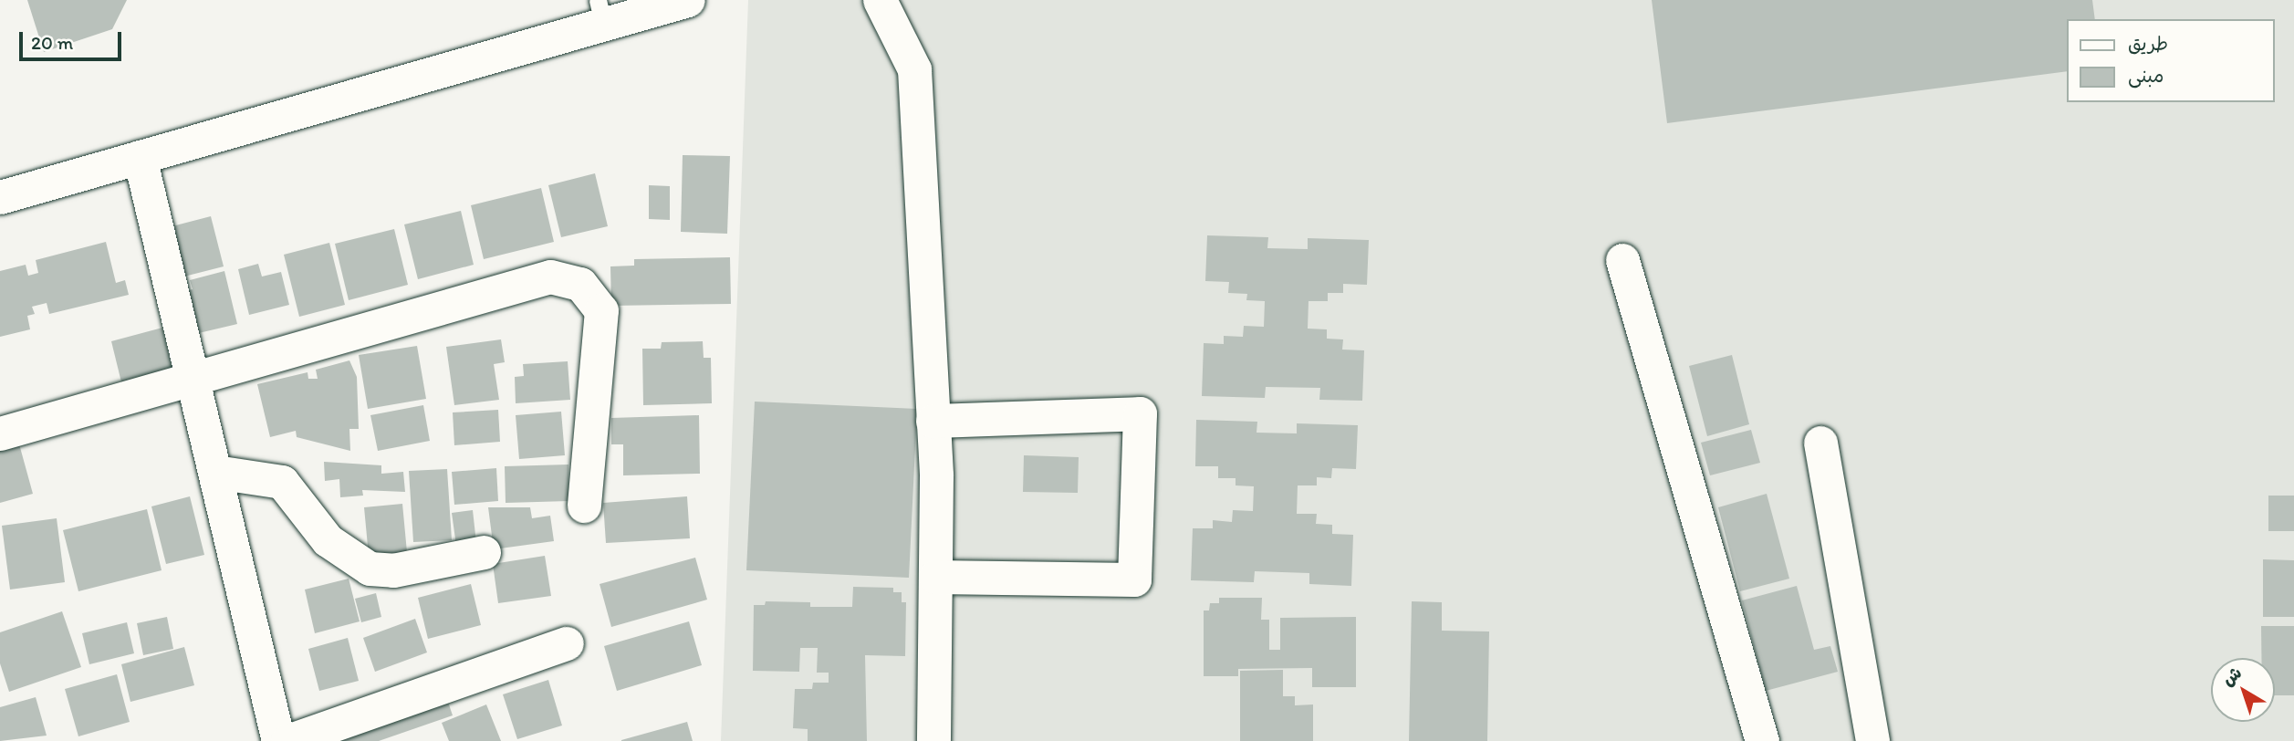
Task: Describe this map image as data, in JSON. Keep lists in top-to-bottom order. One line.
{"legend":["طريق","مبنى"],"scale_bar":"20 m","north":"top left"}
